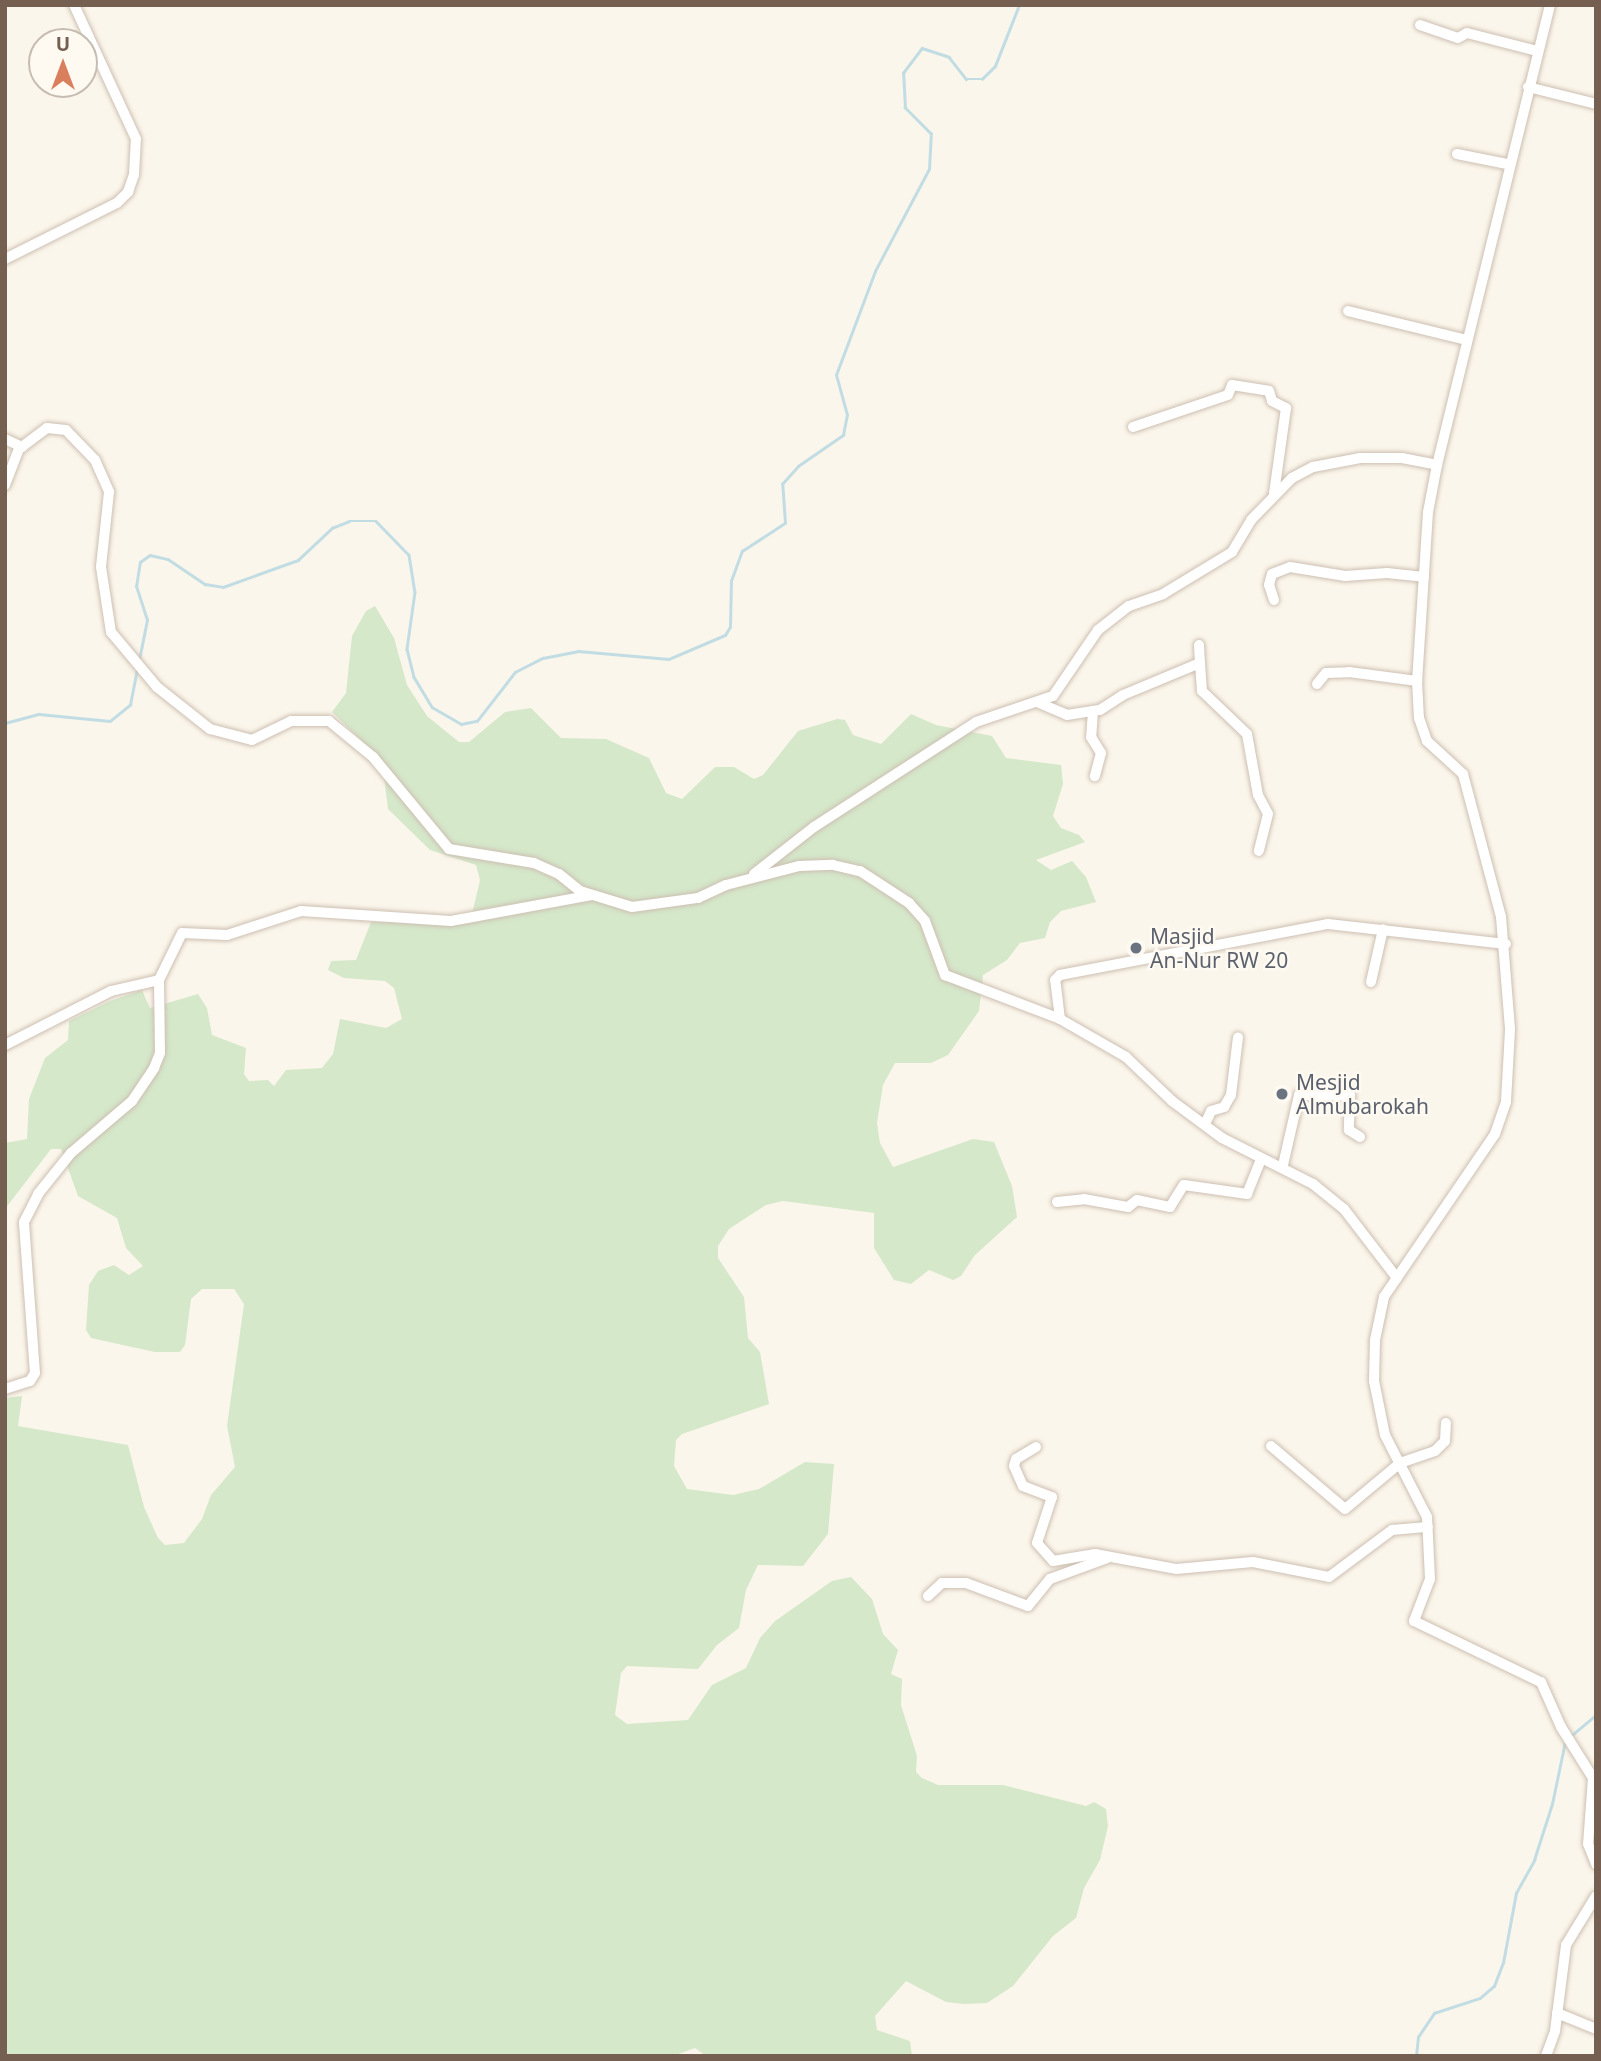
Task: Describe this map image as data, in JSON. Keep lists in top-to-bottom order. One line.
{"places":["Masjid An-Nur RW 20","Mesjid Almubarokah"],"north":"top"}
